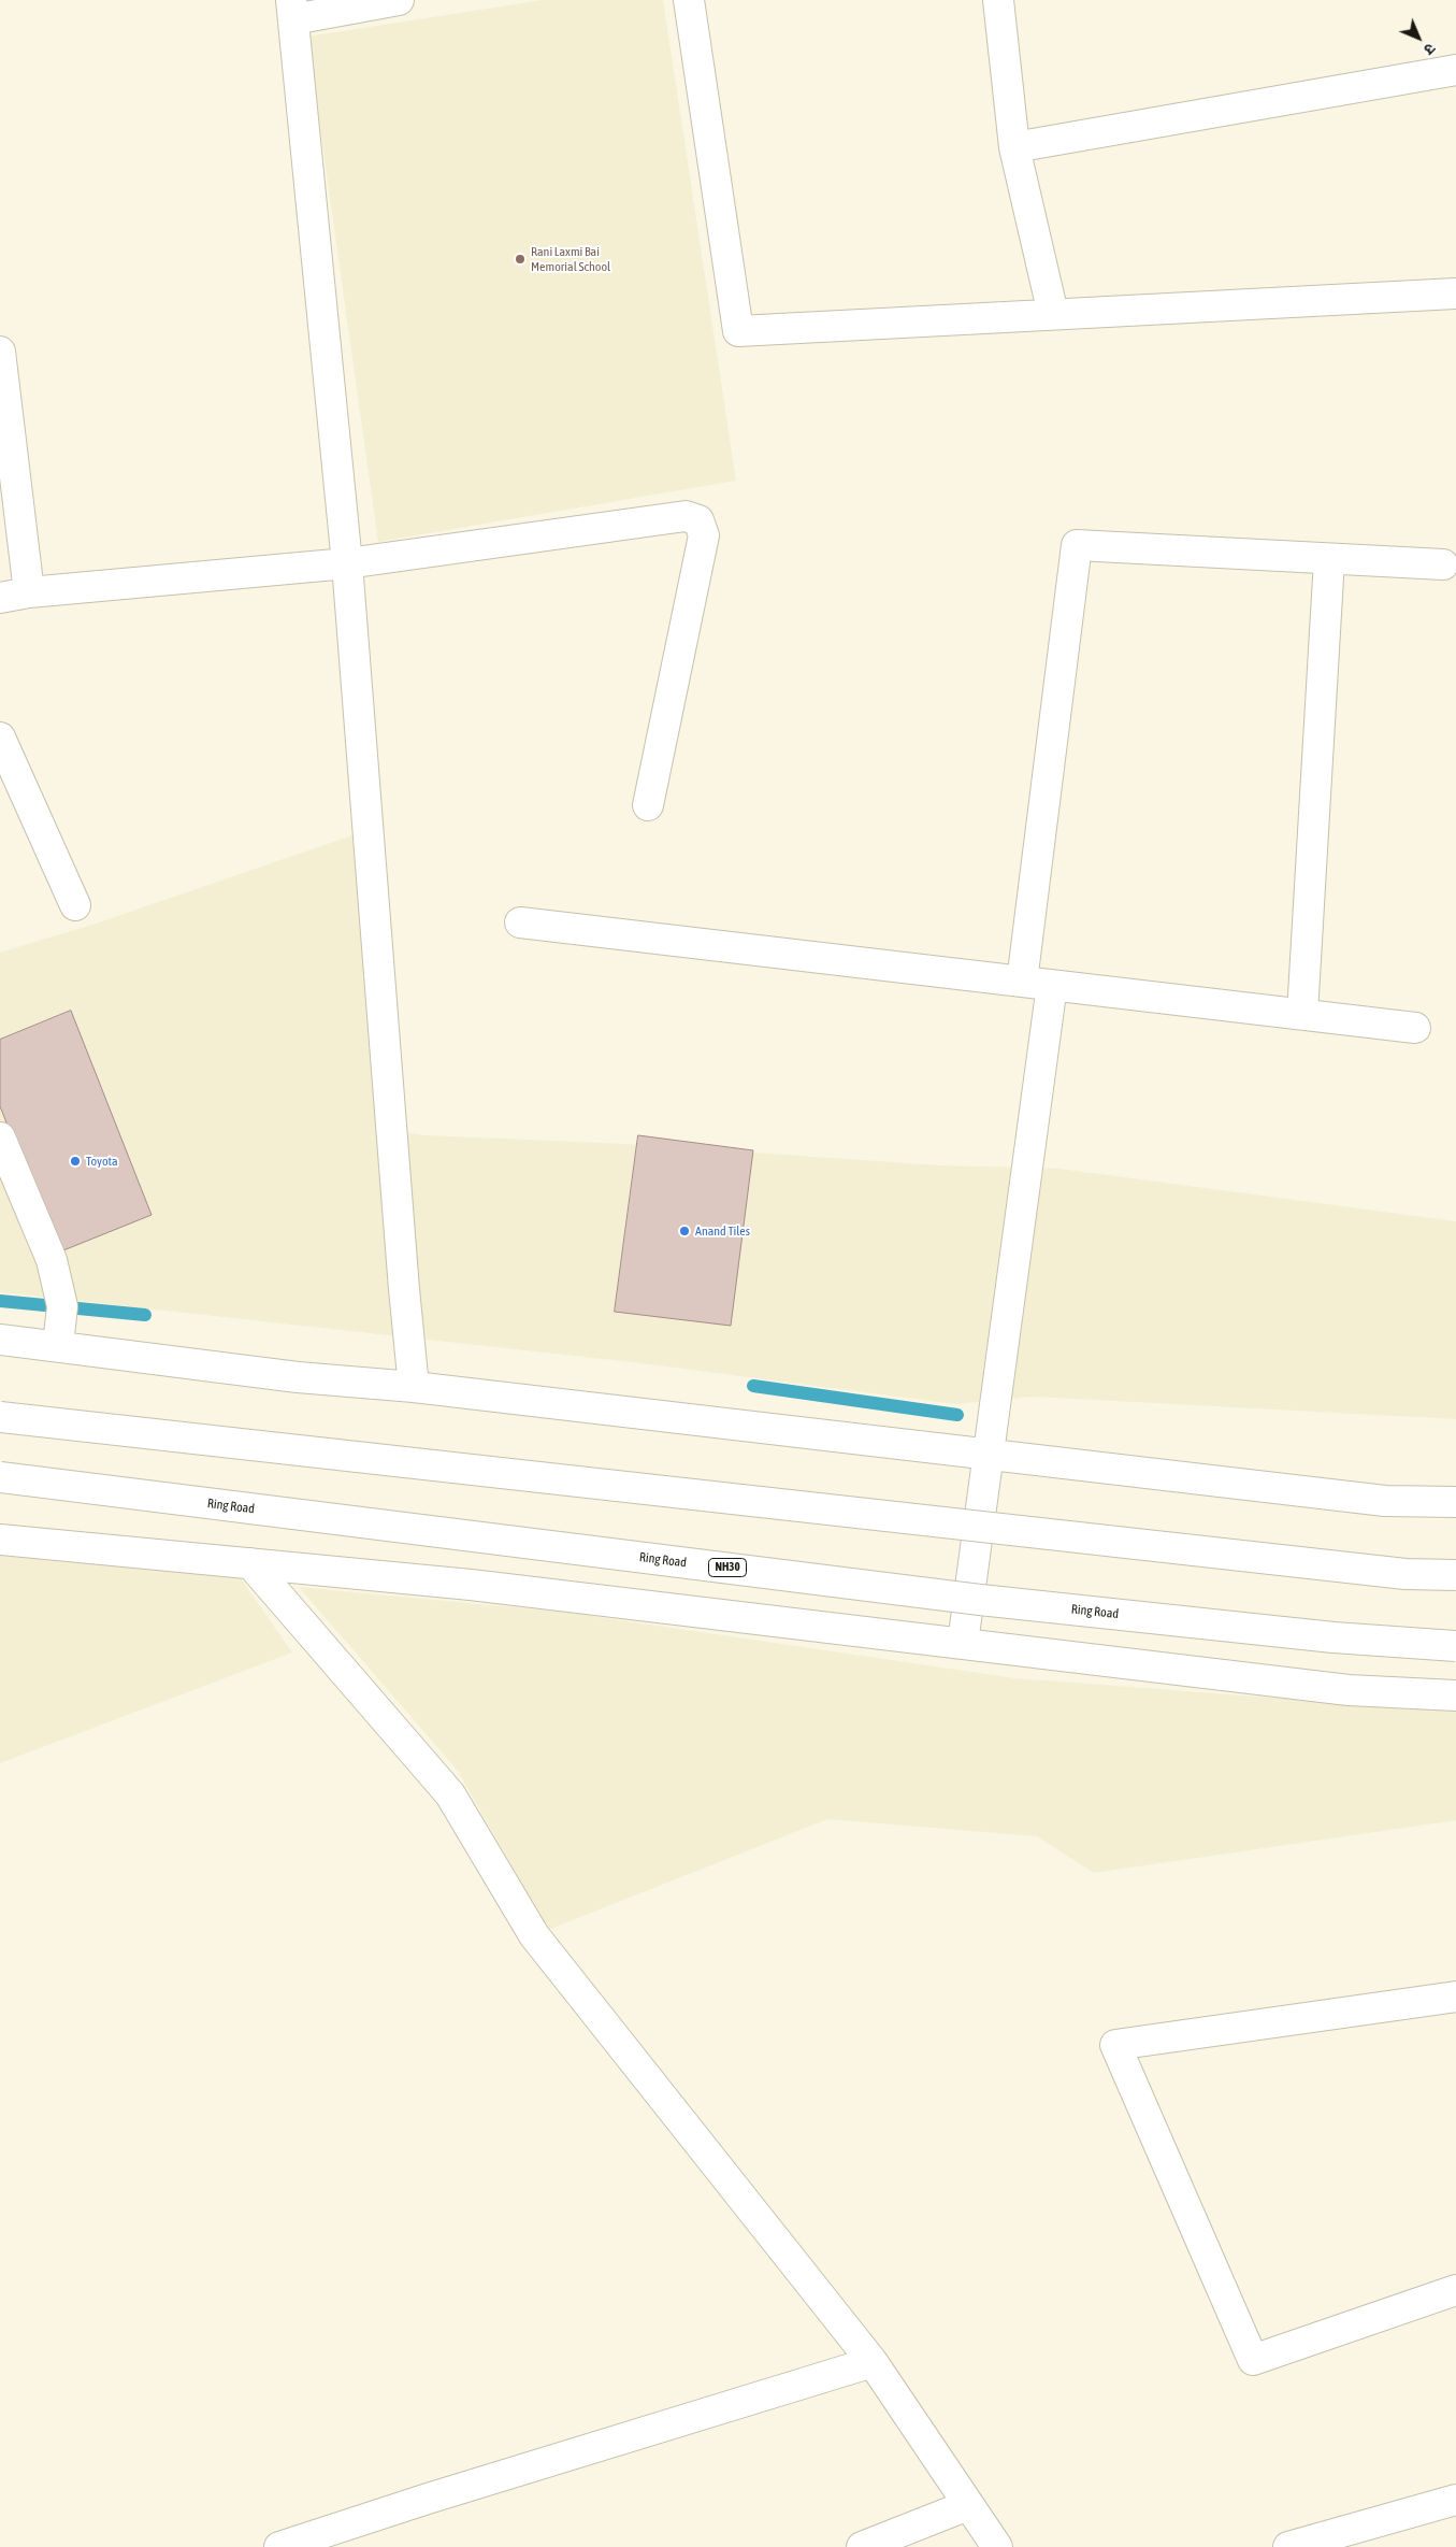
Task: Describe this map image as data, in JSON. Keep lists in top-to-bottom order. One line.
{"streets":{"main road":["Ring Road","NH30"]},"places":["Rani Laxmi Bai Memorial School","Toyota","Anand Tiles"],"north":"bottom right"}
